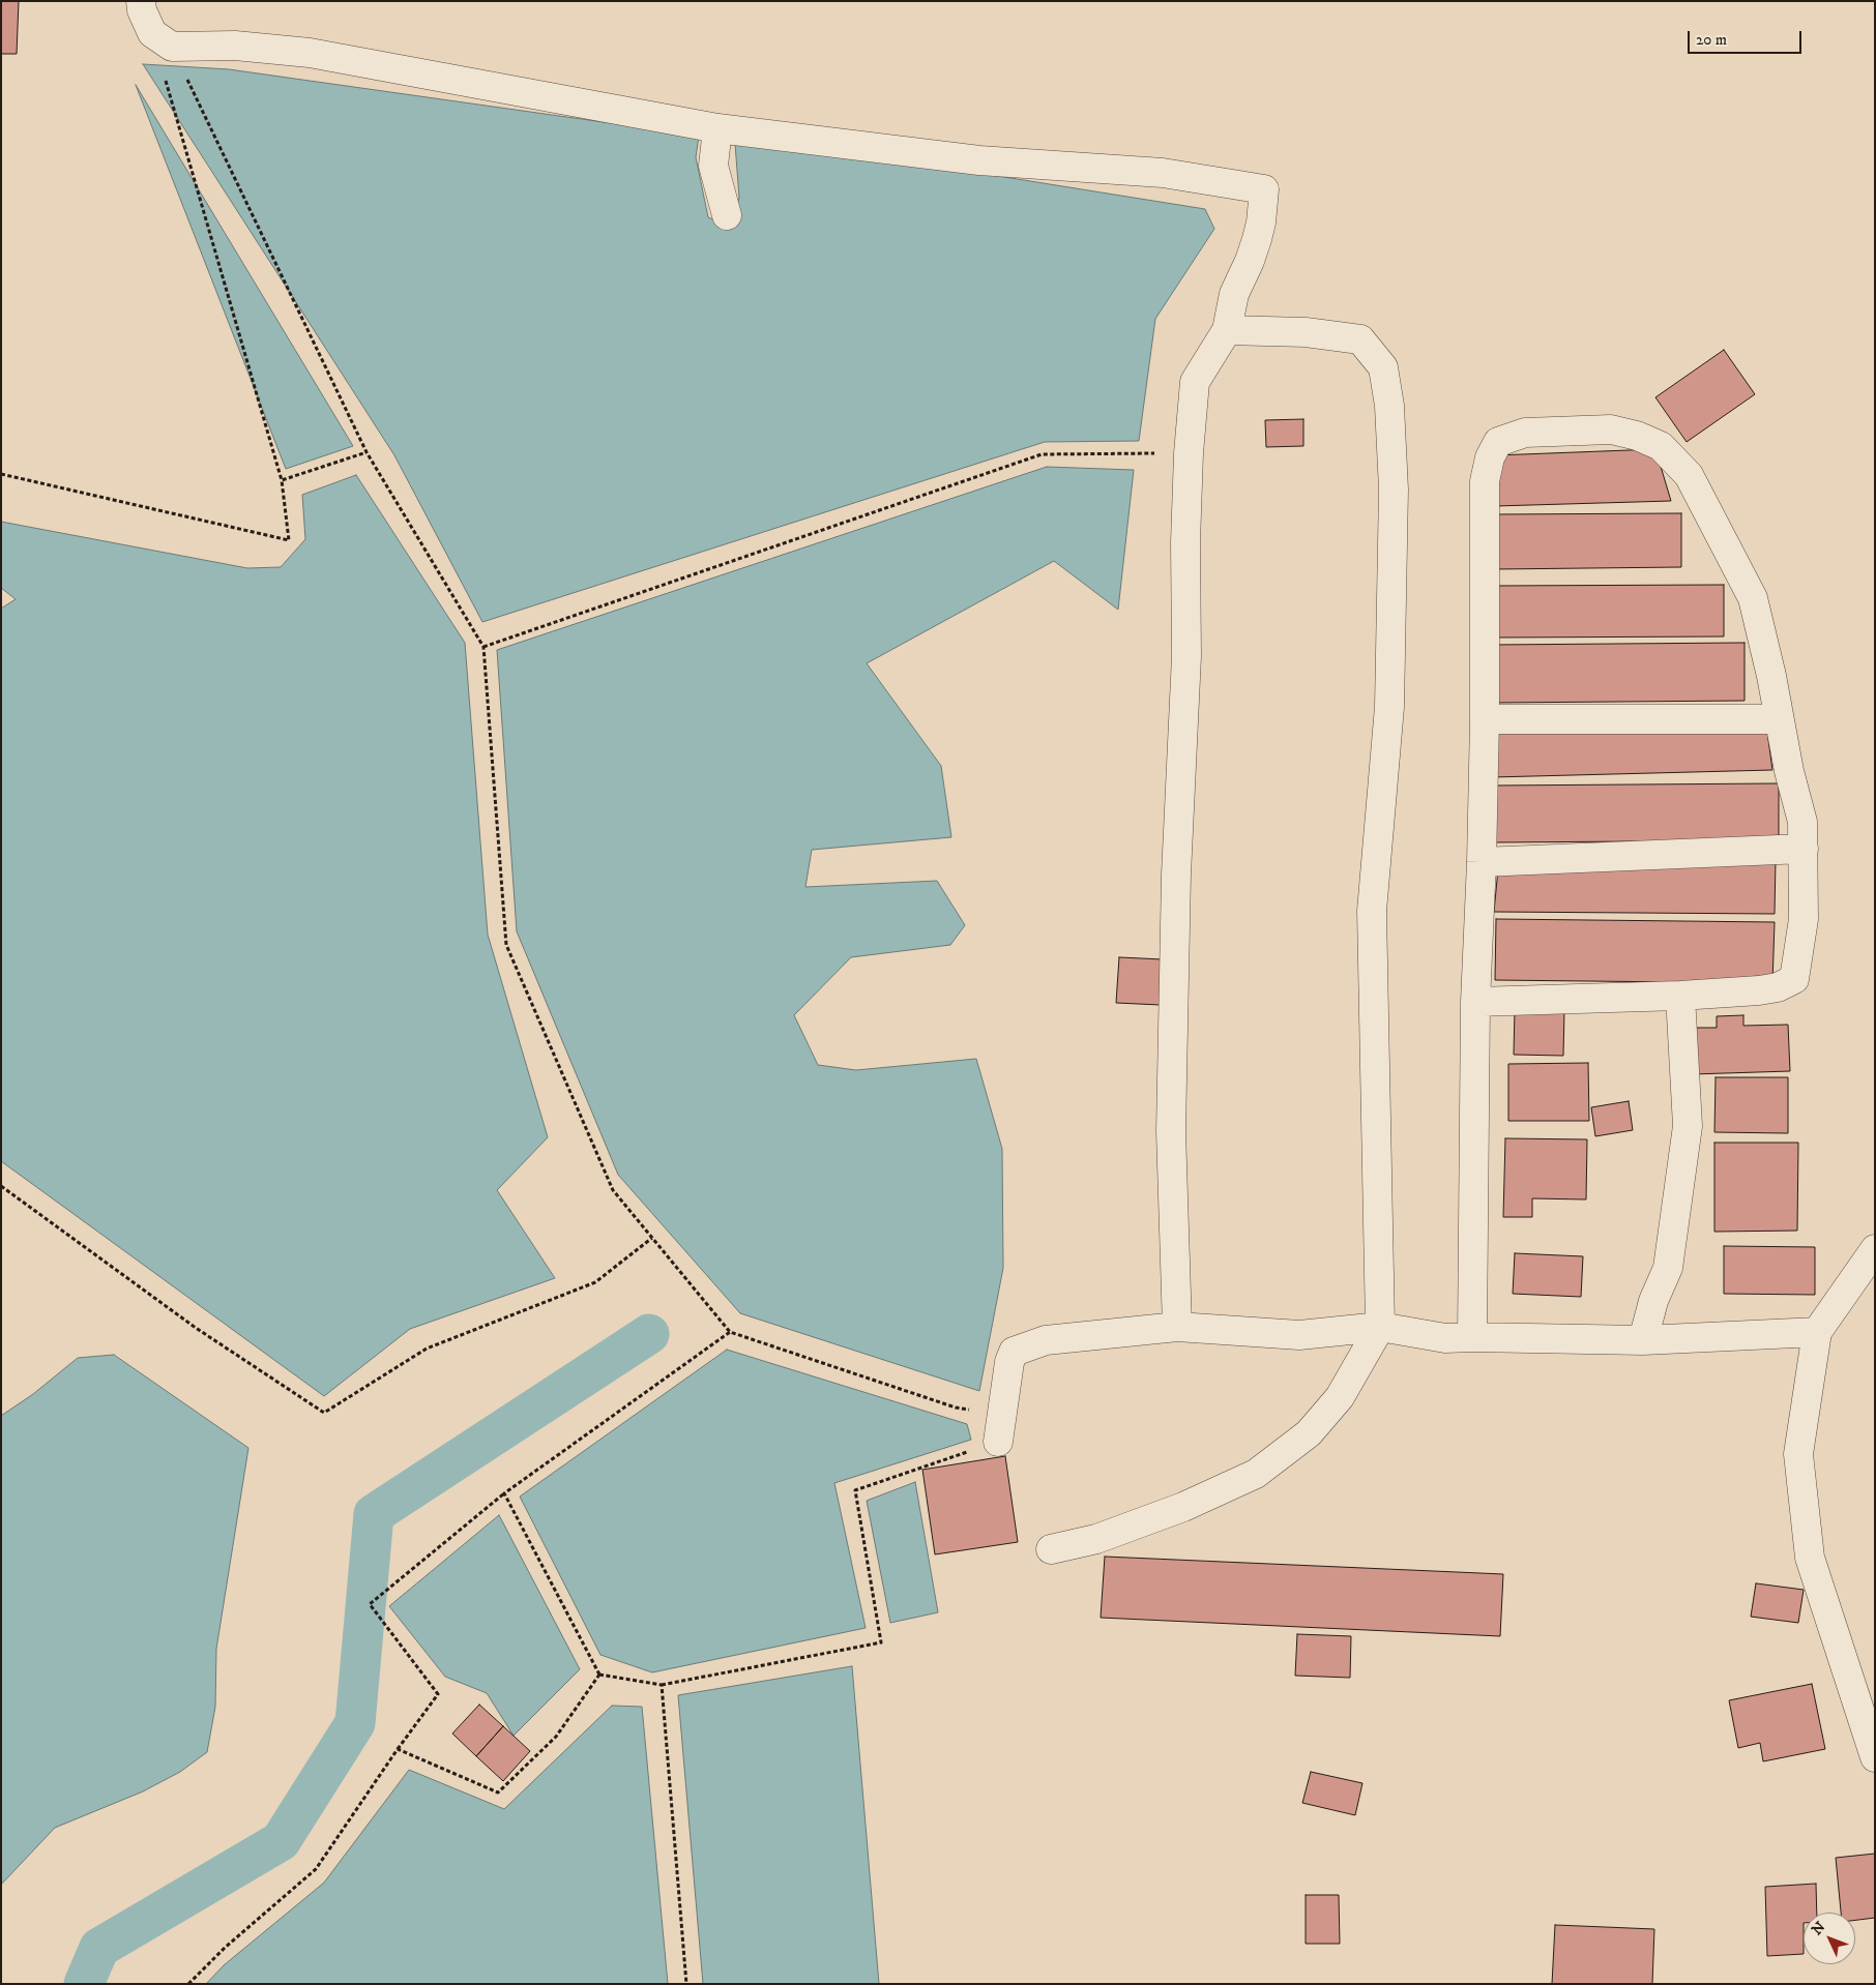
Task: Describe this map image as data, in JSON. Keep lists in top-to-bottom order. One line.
{"scale_bar":"20 m","north":"top left"}
